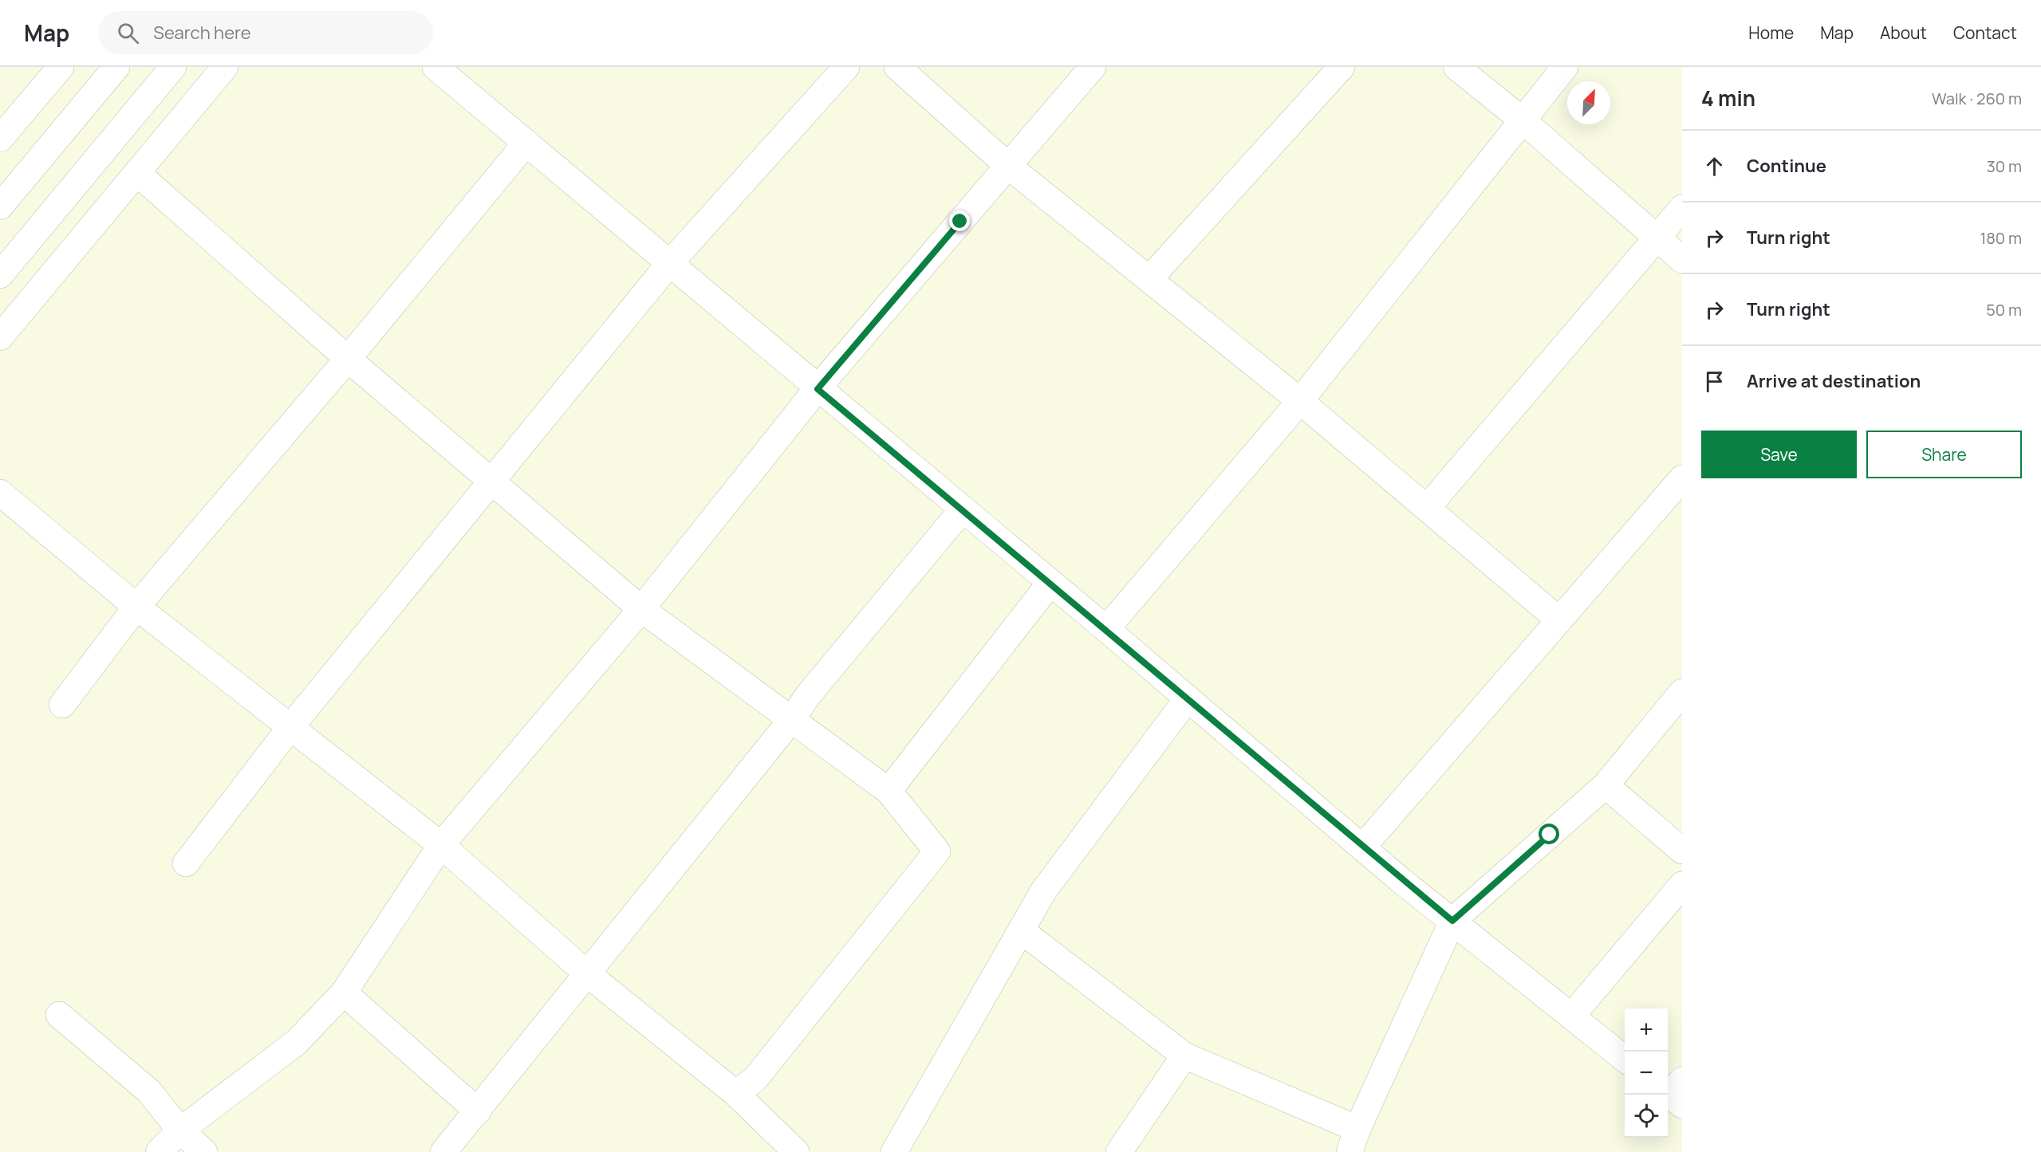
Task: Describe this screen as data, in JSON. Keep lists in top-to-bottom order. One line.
{"north":"top right","page":{"header":"Map","search":"Search here","nav":["Home","Map","About","Contact"],"heading":["4 min","Walk · 260 m"],"list":[["Continue","30 m"],["Turn right","180 m"],["Turn right","50 m"],"Arrive at destination"],"buttons":["Save","Share"],"map_buttons":["+","−"]}}
